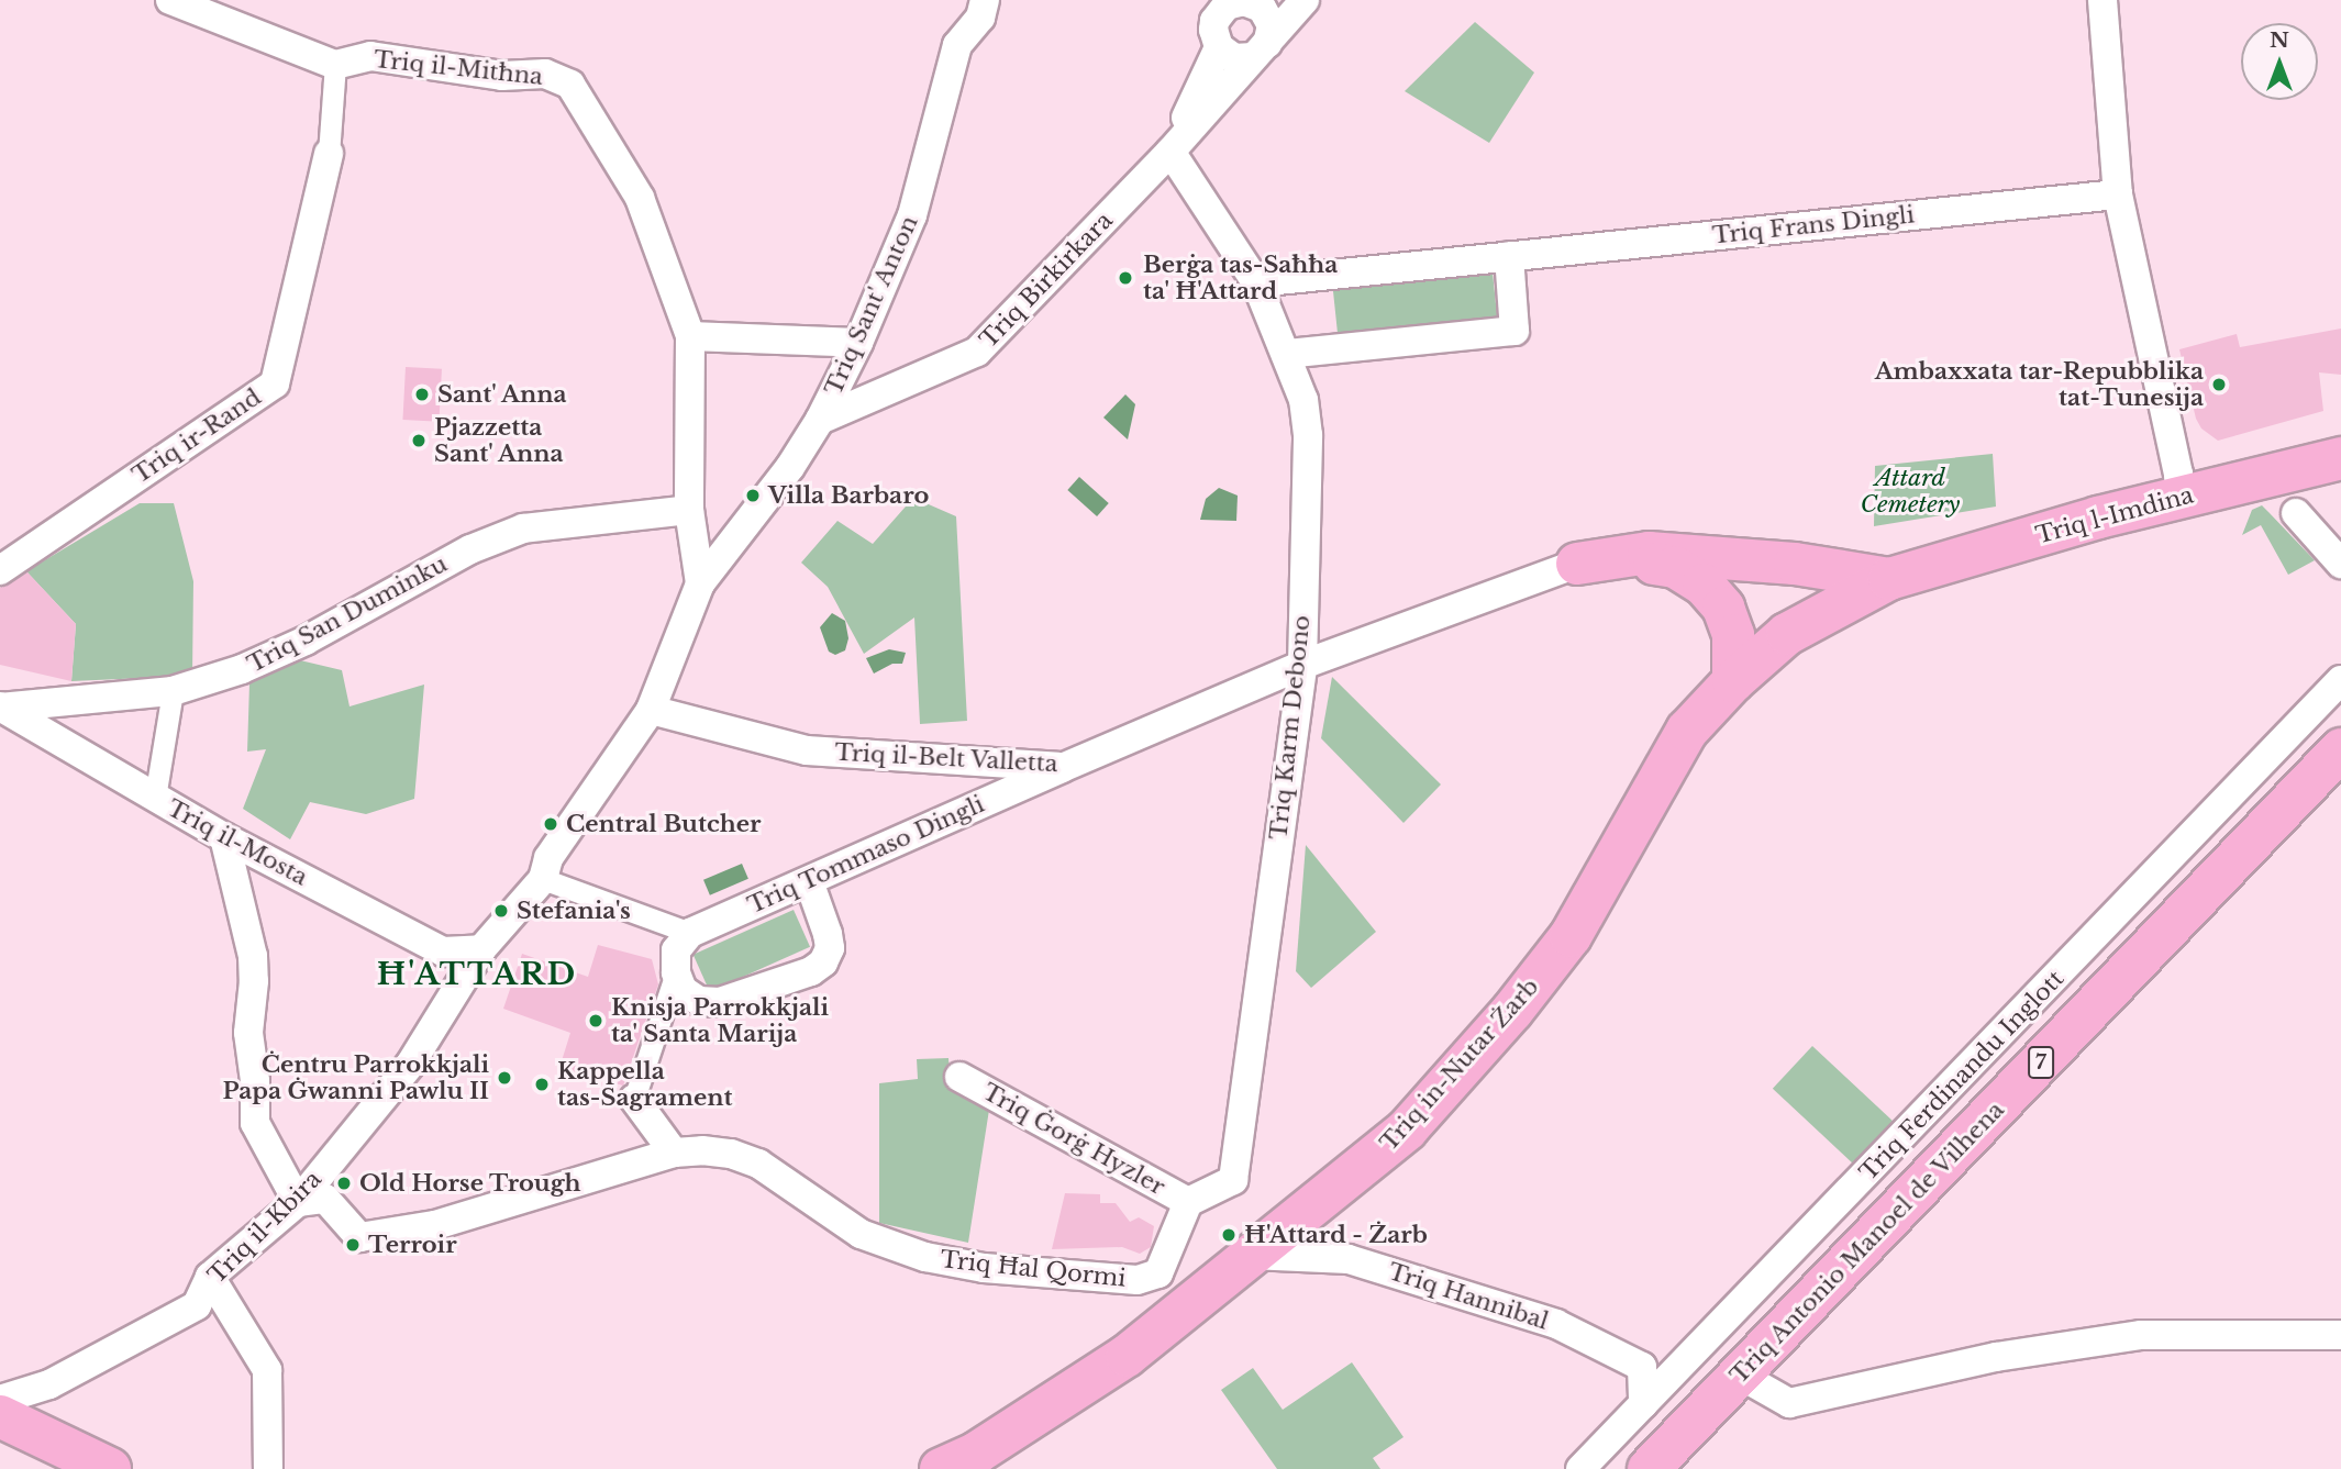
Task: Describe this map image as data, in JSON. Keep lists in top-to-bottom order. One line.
{"streets":{"highway":["Triq l-Imdina","7","Triq in-Nutar Żarb","Triq Antonio Manoel de Vilhena"],"street":["Triq il-Mitħna","Triq Frans Dingli","Triq Birkirkara","Triq Sant' Anton","Triq ir-Rand","Triq San Duminku","Triq Karm Debono","Triq il-Belt Valletta","Triq il-Mosta","Triq Tommaso Dingli","Triq Ferdinandu Inglott","Triq Ġorġ Hyzler","Triq il-Kbira","Triq Ħal Qormi","Triq Hannibal"]},"crossings":[["Triq il-Mitħna","Triq Sant' Anton"],["Triq il-Mitħna","Triq San Duminku"],["Triq il-Mitħna","Triq il-Kbira"],["Triq Frans Dingli","Triq Karm Debono"],["Triq Birkirkara","Triq Sant' Anton"],["Triq Birkirkara","Triq Karm Debono"],["Triq Sant' Anton","Triq il-Kbira"],["Triq l-Imdina","Triq in-Nutar Żarb"],["Triq San Duminku","Triq il-Mosta"],["Triq Karm Debono","Triq il-Belt Valletta"],["Triq Karm Debono","Triq Ġorġ Hyzler"],["Triq Karm Debono","Triq Ħal Qormi"],["Triq il-Belt Valletta","Triq Tommaso Dingli"],["Triq il-Belt Valletta","Triq il-Kbira"],["Triq il-Mosta","Triq il-Kbira"],["Triq in-Nutar Żarb","Triq Hannibal"],["Triq Ferdinandu Inglott","Triq Hannibal"],["Triq Ġorġ Hyzler","Triq Ħal Qormi"],["Triq il-Kbira","Triq Ħal Qormi"]],"districts":["Ħ'ATTARD"],"parks":["Attard Cemetery"],"places":["Berġa tas-Saħħa ta' Ħ'Attard","Ambaxxata tar-Repubblika tat-Tunesija","Sant' Anna","Pjazzetta Sant' Anna","Villa Barbaro","Central Butcher","Stefania's","Knisja Parrokkjali ta' Santa Marija","Ċentru Parrokkjali Papa Ġwanni Pawlu II","Kappella tas-Sagrament","Old Horse Trough","Ħ'Attard - Żarb","Terroir"],"north":"top"}
